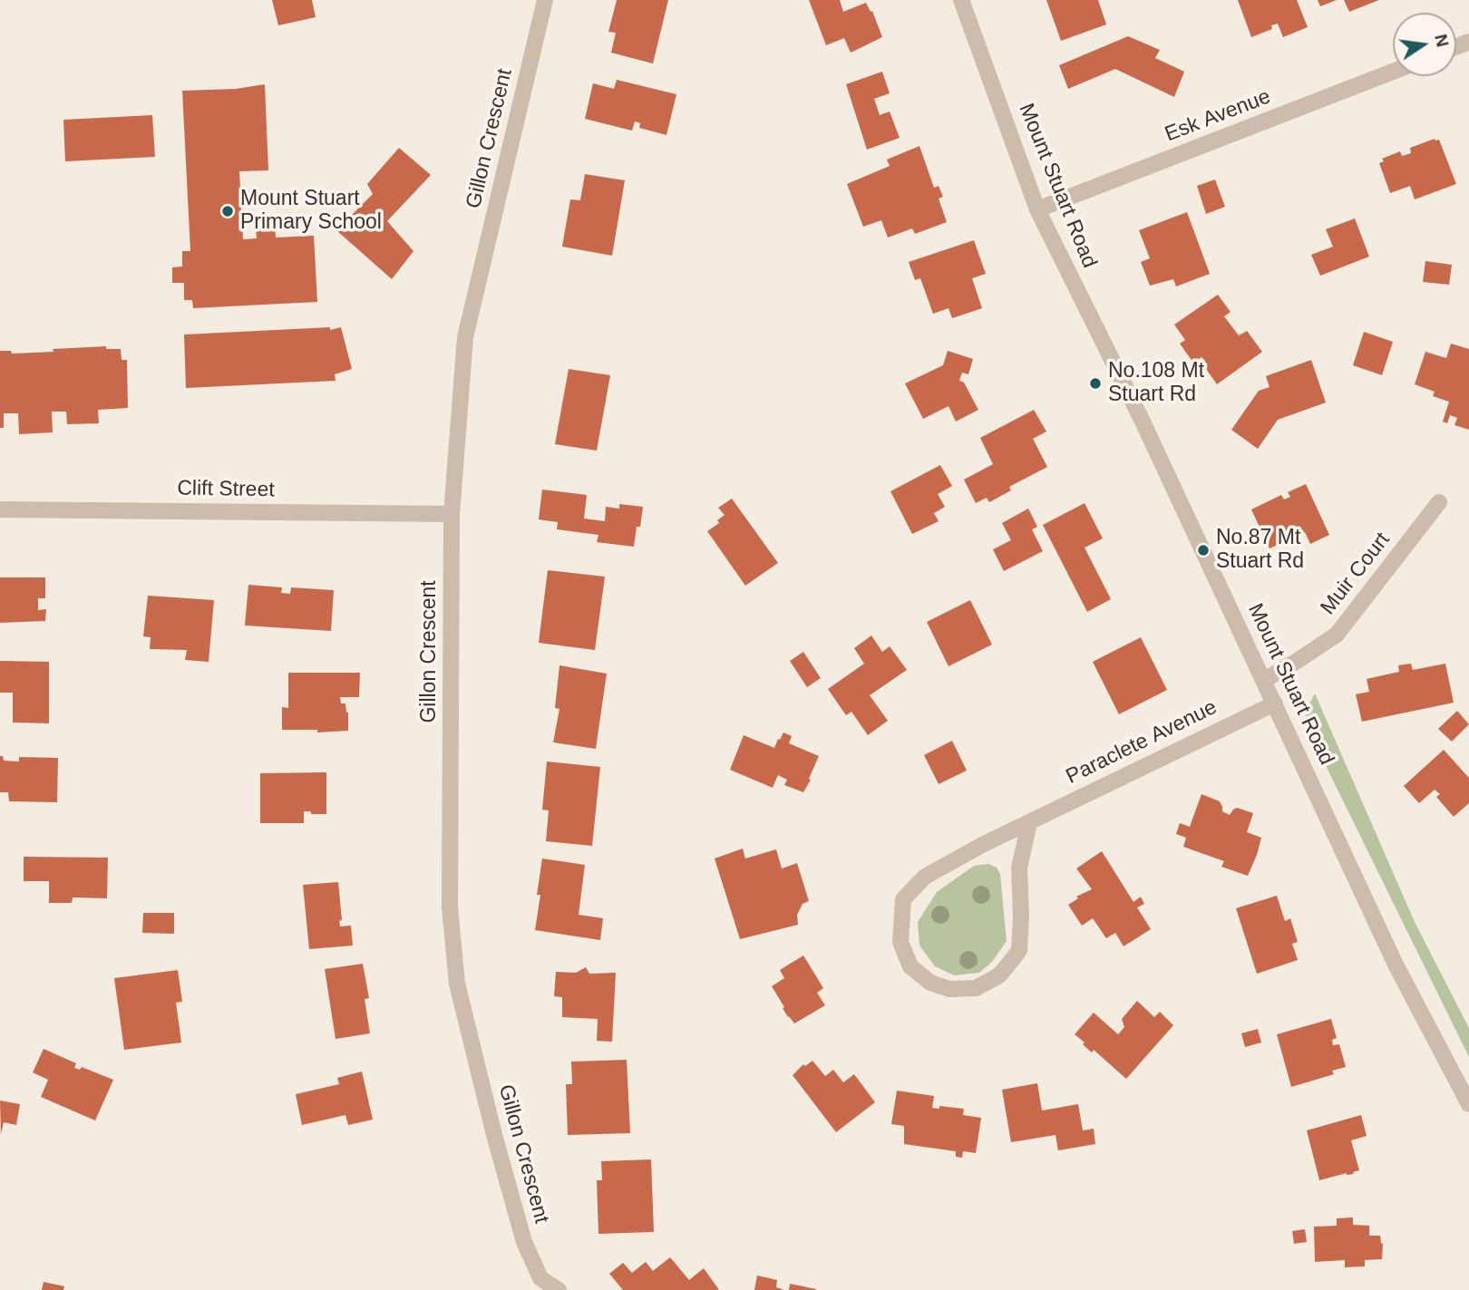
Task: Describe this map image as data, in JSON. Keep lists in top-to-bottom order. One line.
{"streets":{"street":["Esk Avenue","Gillon Crescent","Mount Stuart Road","Clift Street","Muir Court","Paraclete Avenue"]},"crossings":[["Esk Avenue","Mount Stuart Road"],["Gillon Crescent","Clift Street"],["Mount Stuart Road","Muir Court"],["Mount Stuart Road","Paraclete Avenue"]],"places":["Mount Stuart Primary School","No.108 Mt Stuart Rd","No.87 Mt Stuart Rd"],"north":"right"}
